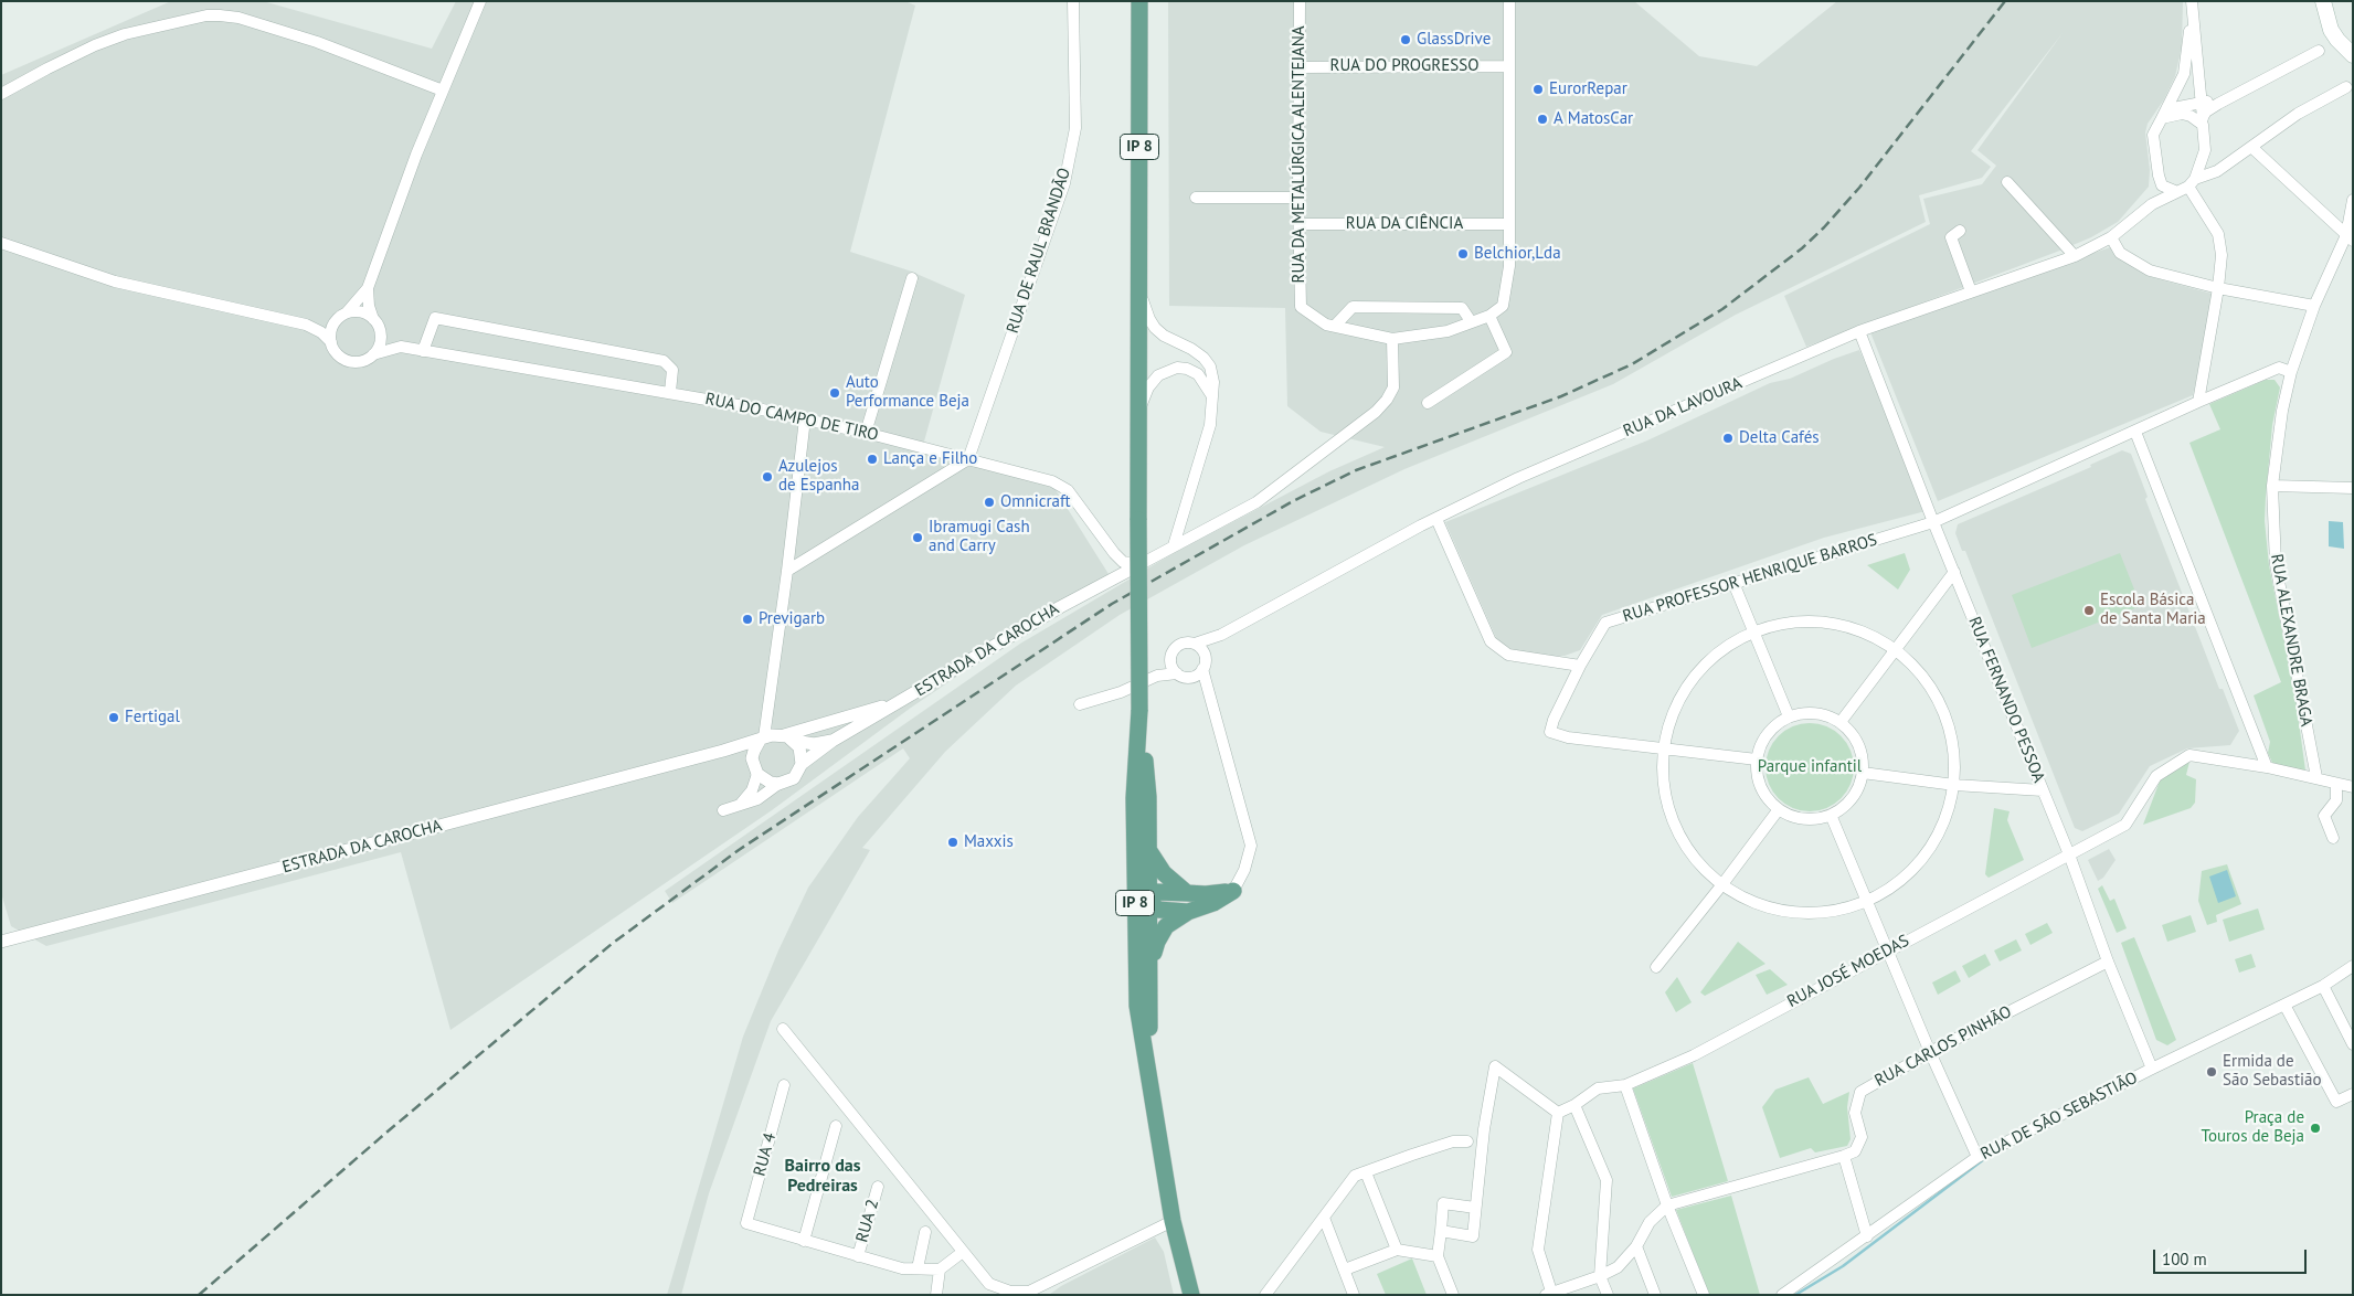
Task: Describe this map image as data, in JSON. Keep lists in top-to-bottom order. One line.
{"streets":{"main road":["IP 8"],"street":["RUA DO PROGRESSO","RUA DA METALÚRGICA ALENTEJANA","RUA DA CIÊNCIA","RUA DE RAUL BRANDÃO","RUA DA LAVOURA","RUA DO CAMPO DE TIRO","RUA PROFESSOR HENRIQUE BARROS","RUA ALEXANDRE BRAGA","ESTRADA DA CAROCHA","RUA FERNANDO PESSOA","RUA JOSÉ MOEDAS","RUA CARLOS PINHÃO","RUA DE SÃO SEBASTIÃO","RUA 4","RUA 2"]},"crossings":[["RUA DO PROGRESSO","RUA DA METALÚRGICA ALENTEJANA"],["RUA DA METALÚRGICA ALENTEJANA","RUA DA CIÊNCIA"],["RUA DE RAUL BRANDÃO","RUA DO CAMPO DE TIRO"],["RUA DA LAVOURA","RUA FERNANDO PESSOA"],["RUA DO CAMPO DE TIRO","ESTRADA DA CAROCHA"],["RUA PROFESSOR HENRIQUE BARROS","RUA ALEXANDRE BRAGA"],["RUA PROFESSOR HENRIQUE BARROS","RUA FERNANDO PESSOA"],["RUA ALEXANDRE BRAGA","RUA JOSÉ MOEDAS"],["RUA FERNANDO PESSOA","RUA JOSÉ MOEDAS"],["RUA FERNANDO PESSOA","RUA CARLOS PINHÃO"],["RUA FERNANDO PESSOA","RUA DE SÃO SEBASTIÃO"]],"districts":["Bairro das Pedreiras"],"parks":["Parque infantil"],"places":["GlassDrive","EurorRepar","A MatosCar","Belchior,Lda","Auto Performance Beja","Delta Cafés","Lança e Filho","Azulejos de Espanha","Omnicraft","Ibramugi Cash and Carry","Escola Básica de Santa Maria","Previgarb","Fertigal","Maxxis","Ermida de São Sebastião","Praça de Touros de Beja"],"scale_bar":"100 m"}
